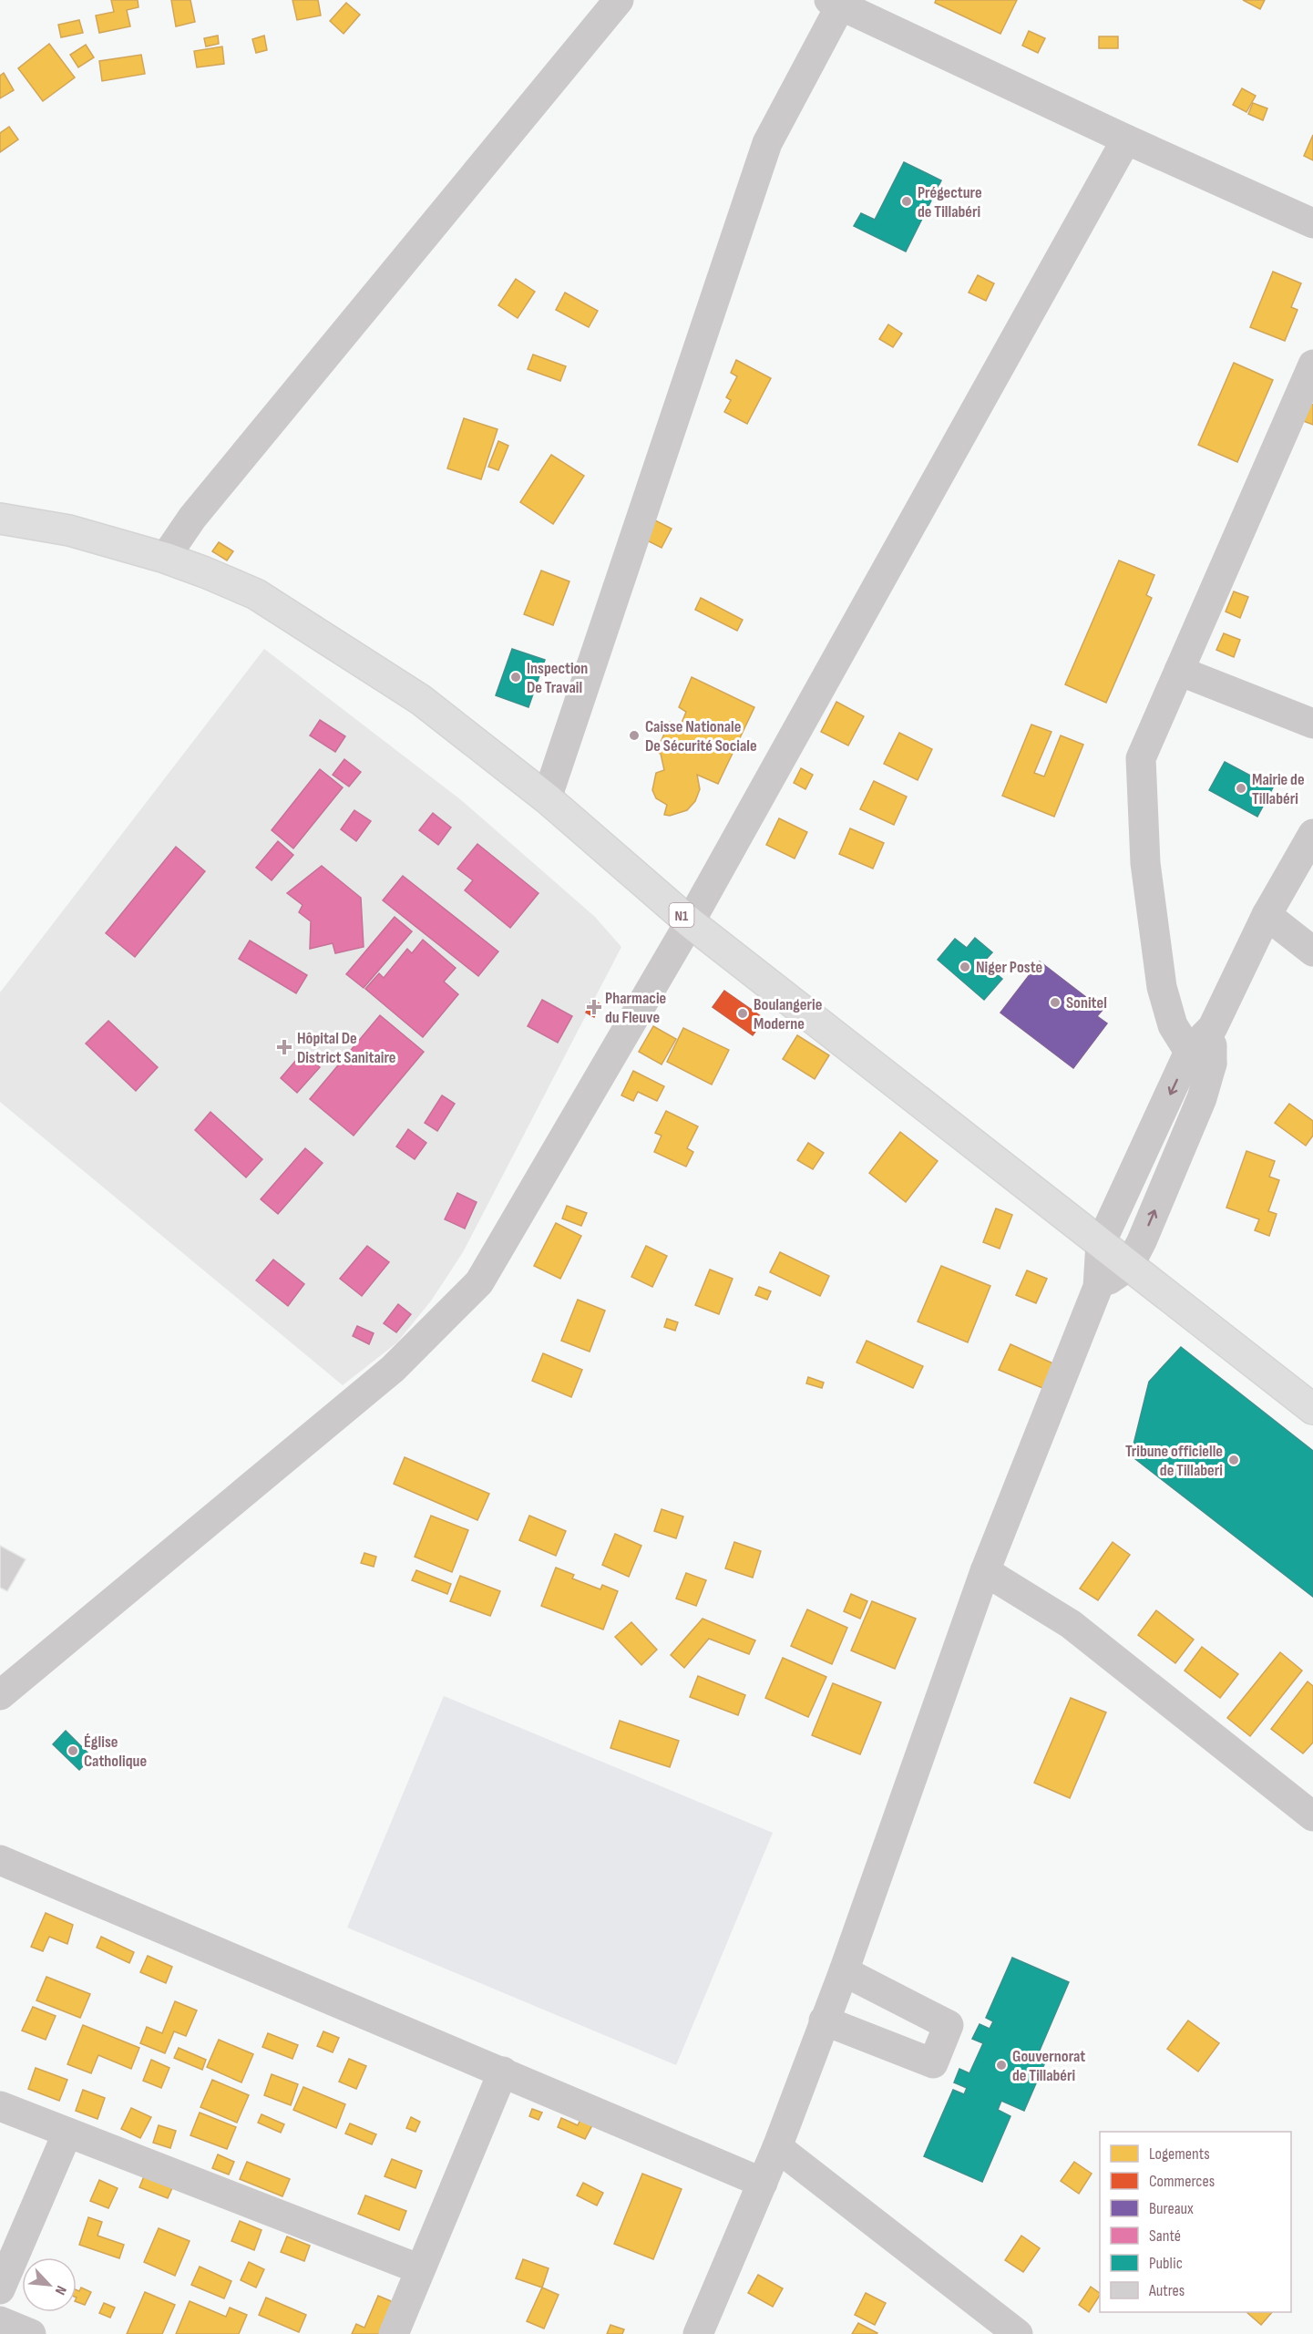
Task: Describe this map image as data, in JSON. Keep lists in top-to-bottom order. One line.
{"streets":{"main road":["N1"]},"places":{"other":["Prégecture de Tillabéri","Inspection De Travail","Caisse Nationale De Sécurité Sociale","Mairie de Tillabéri","Niger Poste","Sonitel","Boulangerie Moderne","Tribune officielle de Tillaberi","Église Catholique","Gouvernorat de Tillabéri"],"health":["Pharmacie du Fleuve","Hôpital De District Sanitaire"]},"legend":["Logements","Commerces","Bureaux","Santé","Public","Autres"],"north":"bottom right"}
